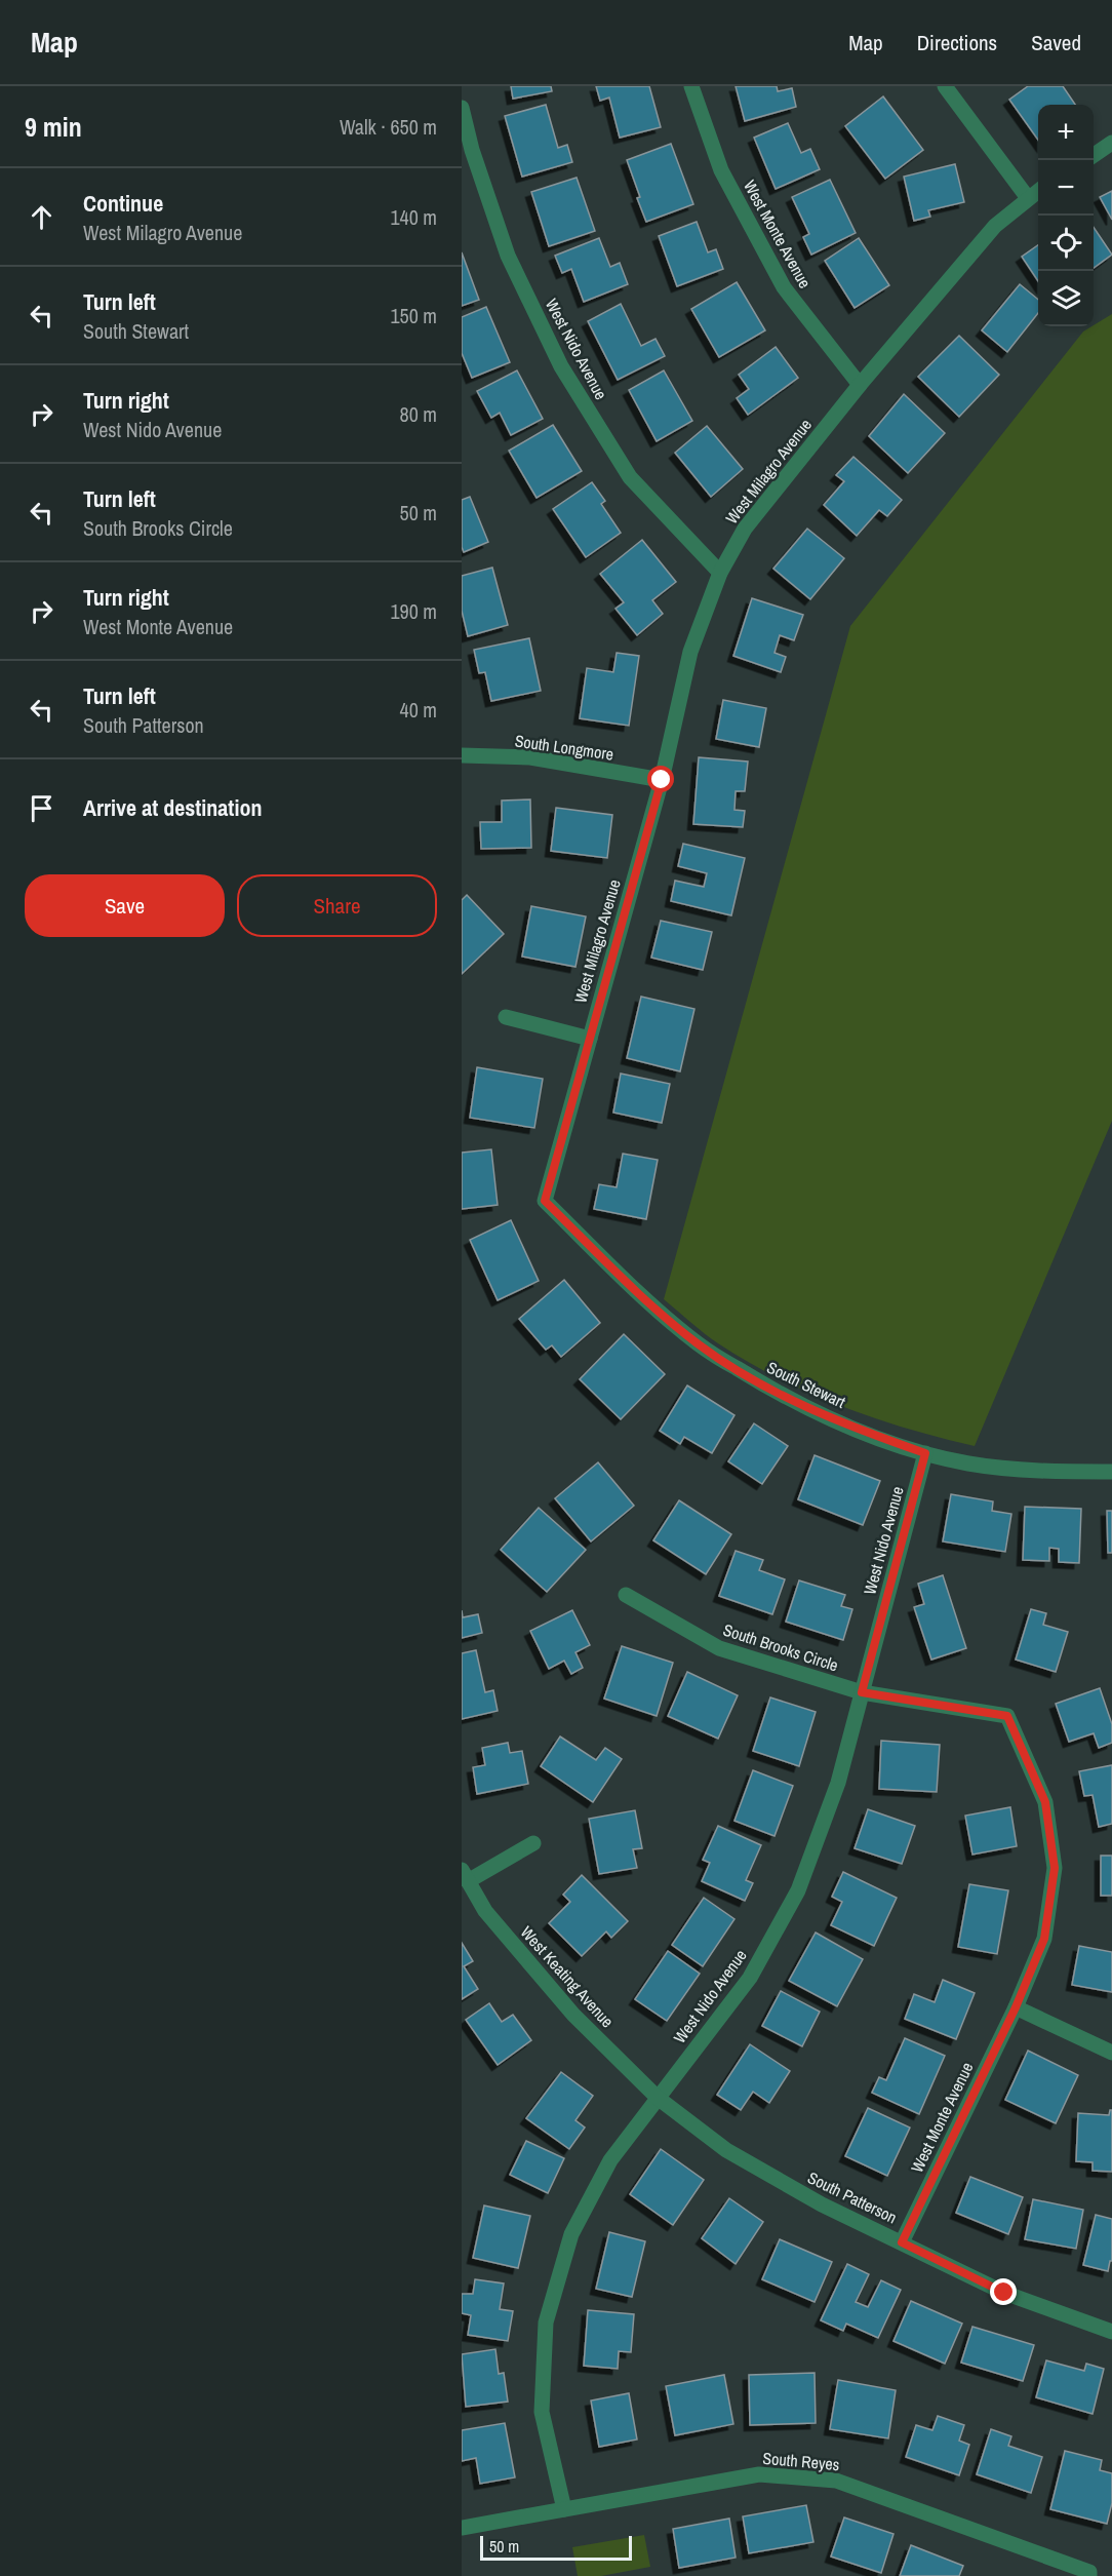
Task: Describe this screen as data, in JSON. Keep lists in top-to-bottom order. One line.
{"streets":{"street":["West Monte Avenue","West Nido Avenue","West Milagro Avenue","South Longmore","South Stewart","South Brooks Circle","West Keating Avenue","South Patterson","South Reyes"]},"crossings":[["West Monte Avenue","West Milagro Avenue"],["West Monte Avenue","South Brooks Circle"],["West Monte Avenue","South Patterson"],["West Nido Avenue","West Milagro Avenue"],["West Nido Avenue","South Stewart"],["West Nido Avenue","South Brooks Circle"],["West Nido Avenue","West Keating Avenue"],["West Nido Avenue","South Patterson"],["West Nido Avenue","South Reyes"],["West Milagro Avenue","South Longmore"],["West Milagro Avenue","South Stewart"],["West Keating Avenue","South Patterson"]],"scale_bar":"50 m","page":{"header":"Map","nav":["Map","Directions","Saved"],"heading":["9 min","Walk · 650 m"],"map_buttons":["+","−"],"list":[["Continue","West Milagro Avenue","140 m"],["Turn left","South Stewart","150 m"],["Turn right","West Nido Avenue","80 m"],["Turn left","South Brooks Circle","50 m"],["Turn right","West Monte Avenue","190 m"],["Turn left","South Patterson","40 m"],"Arrive at destination"],"buttons":["Save","Share"],"scale":"50 m"}}
